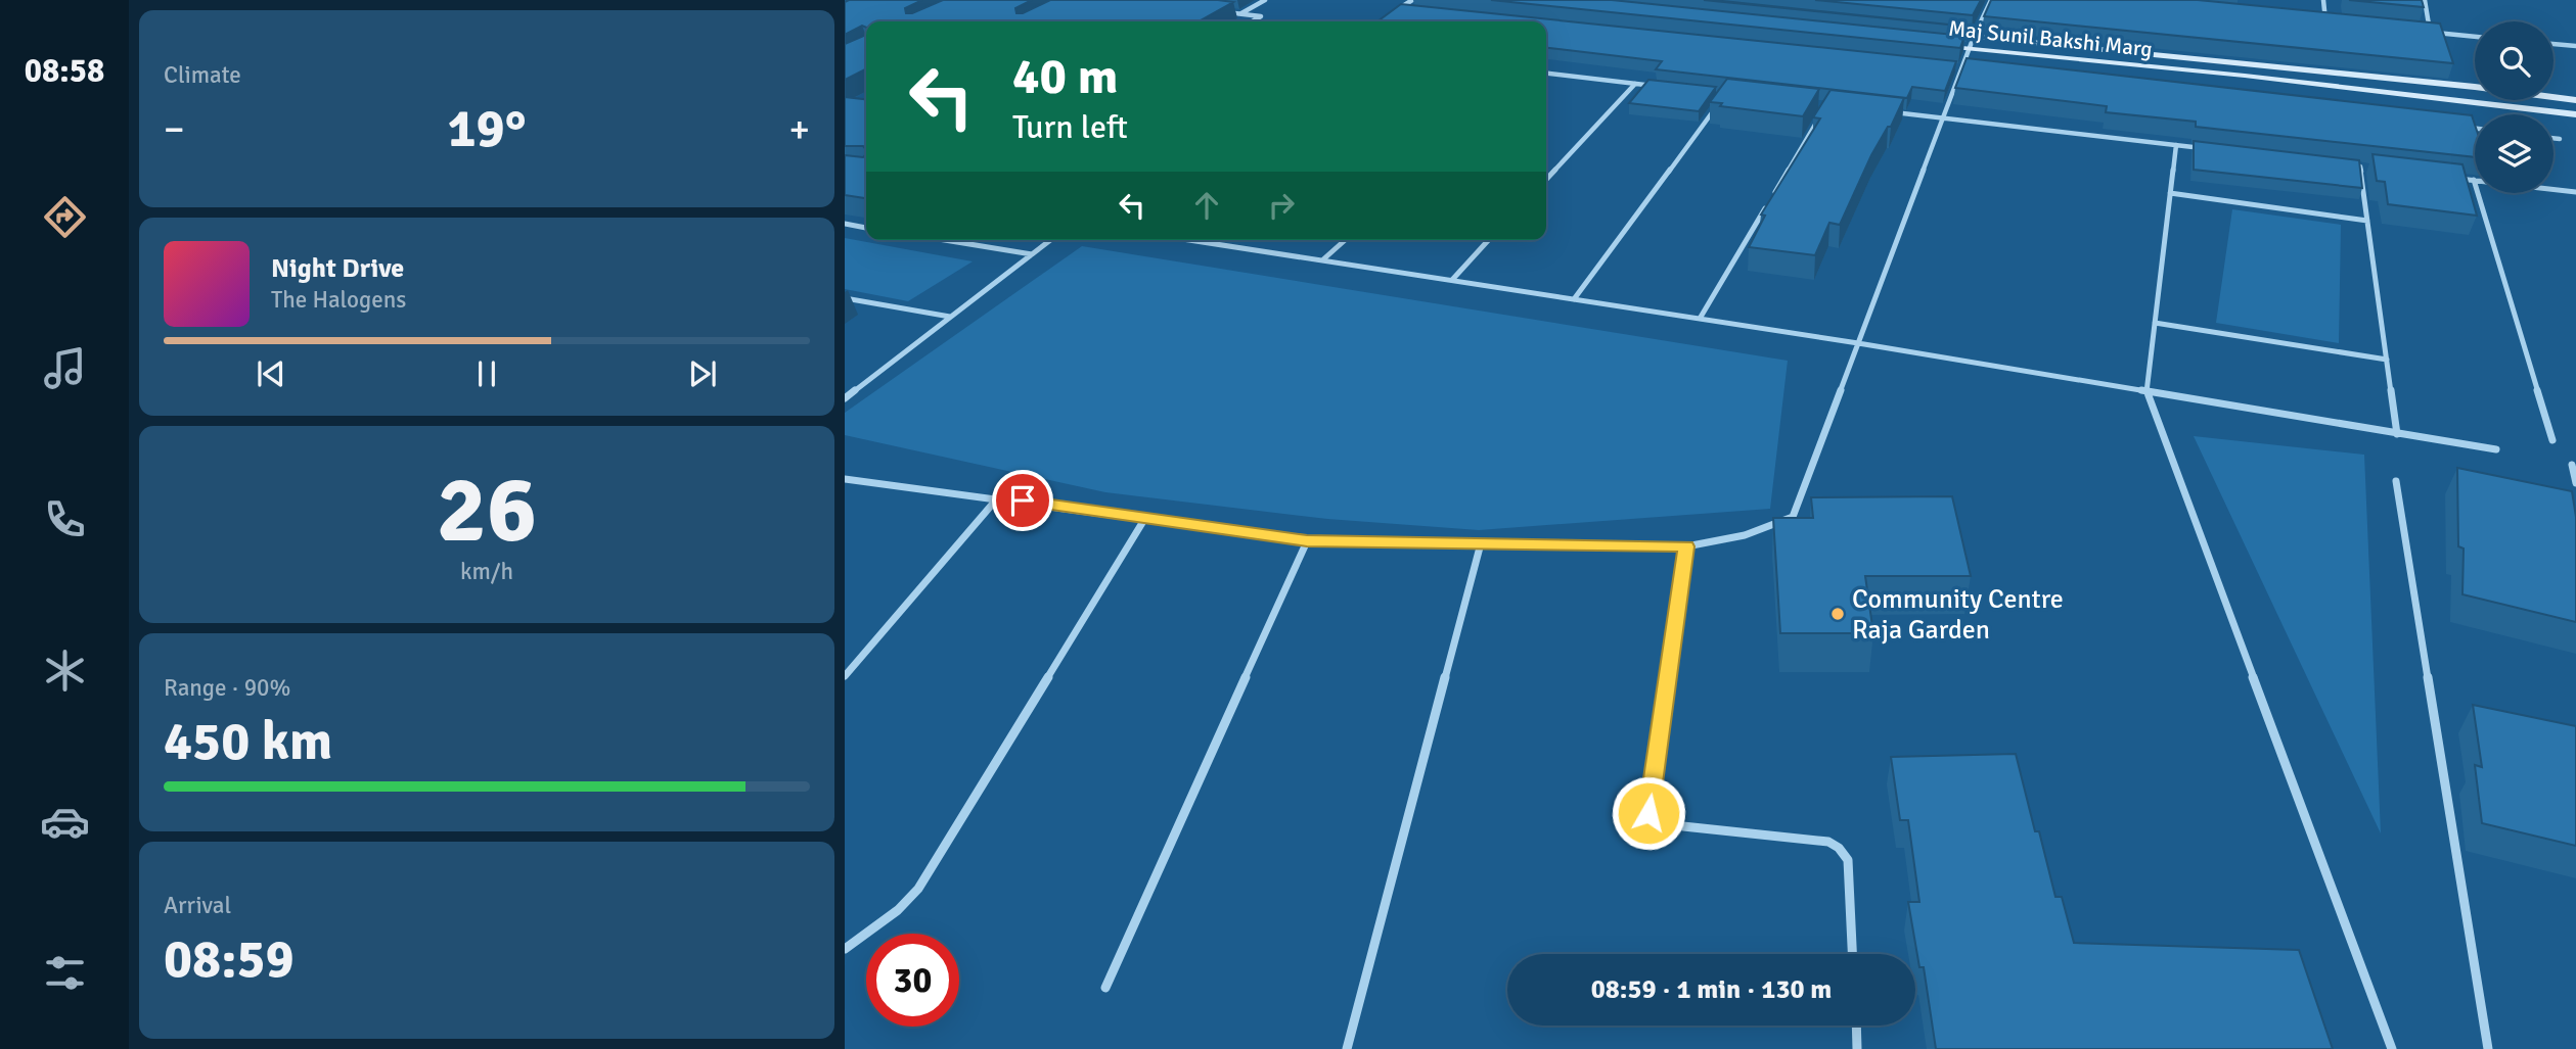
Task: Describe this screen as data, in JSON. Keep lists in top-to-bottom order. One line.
{"streets":{"street":["Maj Sunil Bakshi Marg"]},"places":["Community Centre Raja Garden"],"page":{"tabs":"08:58","tile":["Climate",["26","km/h"],["Range · 90%","450 km"],["Arrival","08:59"]],"turn":["40 m","Turn left"],"heat":["−","19°","+"],"song":["Night Drive","The Halogens"],"limit":"30","trip":"08:59 · 1 min · 130 m"}}
